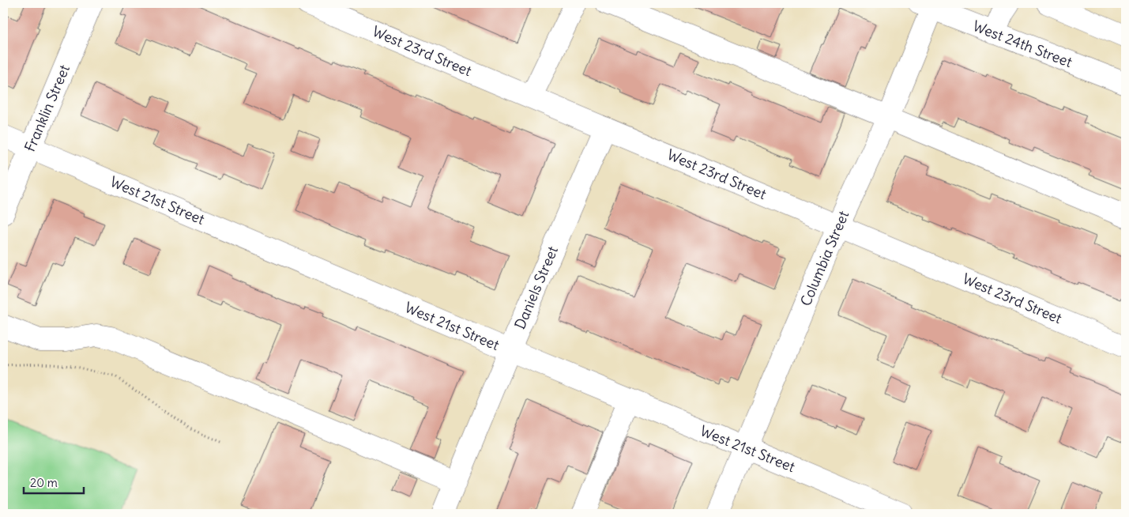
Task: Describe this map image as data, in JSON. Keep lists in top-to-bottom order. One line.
{"streets":{"street":["West 24th Street","West 23rd Street","Franklin Street","West 21st Street","Columbia Street","Daniels Street"]},"crossings":[["West 24th Street","Columbia Street"],["West 23rd Street","Columbia Street"],["West 23rd Street","Daniels Street"],["Franklin Street","West 21st Street"],["West 21st Street","Columbia Street"],["West 21st Street","Daniels Street"]],"scale_bar":"20 m"}
